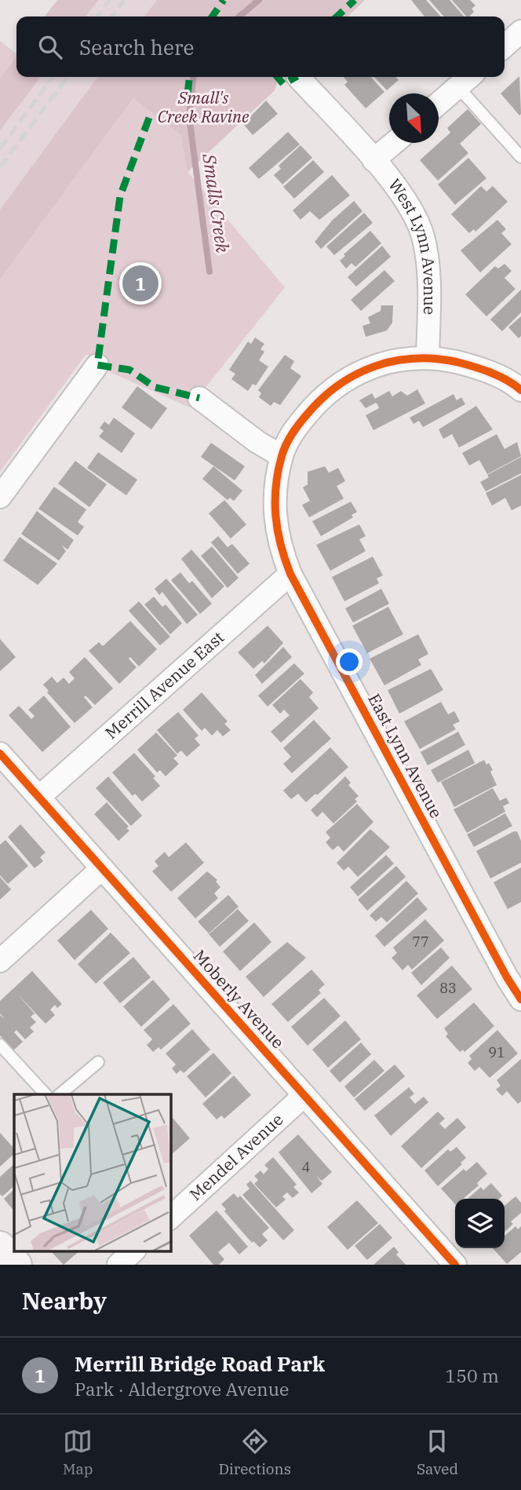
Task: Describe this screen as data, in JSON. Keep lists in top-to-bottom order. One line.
{"streets":{"street":["West Lynn Avenue","Merrill Avenue East","East Lynn Avenue","Moberly Avenue","Mendel Avenue"]},"crossings":[["Merrill Avenue East","East Lynn Avenue"],["Merrill Avenue East","Moberly Avenue"],["Moberly Avenue","Mendel Avenue"]],"water":["Smalls Creek"],"parks":["Small's Creek Ravine"],"house_numbers":["77","83","91","4"],"north":"bottom right","page":{"search":"Search here","pins":"1","heading":"Nearby","list":[{"mark":"1","name":"Merrill Bridge Road Park","note":"Park · Aldergrove Avenue","value":"150 m"}],"nav":["Map","Directions","Saved"]}}
